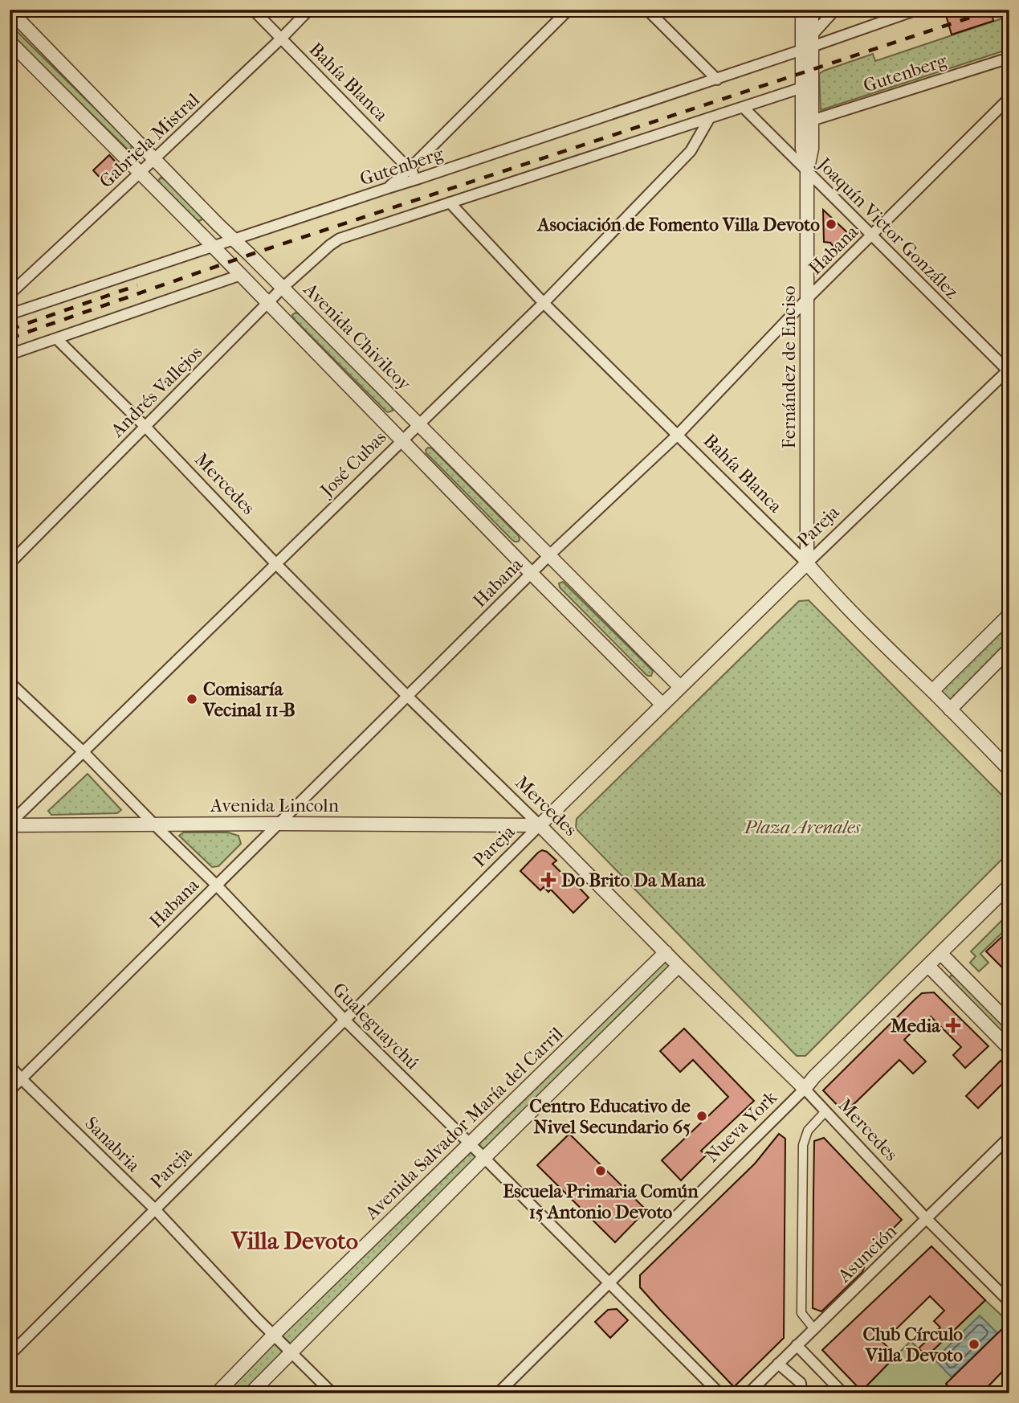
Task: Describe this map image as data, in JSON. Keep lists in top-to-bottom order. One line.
{"streets":{"street":["Gutenberg","Bahía Blanca","Gabriela Mistral","Joaquín Victor González","Habana","Avenida Chivilcoy","Fernández de Enciso","Andrés Vallejos","José Cubas","Mercedes","Pareja","Avenida Lincoln","Gualeguaychú","Avenida Salvador María del Carril","Nueva York","Sanabria","Asunción"]},"crossings":[["Gutenberg","Bahía Blanca"],["Gutenberg","Avenida Chivilcoy"],["Gutenberg","Fernández de Enciso"],["Bahía Blanca","Gabriela Mistral"],["Bahía Blanca","Habana"],["Bahía Blanca","Fernández de Enciso"],["Bahía Blanca","Andrés Vallejos"],["Bahía Blanca","José Cubas"],["Bahía Blanca","Pareja"],["Gabriela Mistral","Avenida Chivilcoy"],["Joaquín Victor González","Habana"],["Joaquín Victor González","Fernández de Enciso"],["Joaquín Victor González","Pareja"],["Habana","Avenida Chivilcoy"],["Habana","Fernández de Enciso"],["Habana","Mercedes"],["Habana","Avenida Lincoln"],["Habana","Gualeguaychú"],["Habana","Sanabria"],["Avenida Chivilcoy","Andrés Vallejos"],["Avenida Chivilcoy","José Cubas"],["Avenida Chivilcoy","Pareja"],["Fernández de Enciso","Pareja"],["Andrés Vallejos","Mercedes"],["José Cubas","Mercedes"],["José Cubas","Avenida Lincoln"],["José Cubas","Gualeguaychú"],["Mercedes","Pareja"],["Mercedes","Avenida Lincoln"],["Mercedes","Avenida Salvador María del Carril"],["Mercedes","Nueva York"],["Mercedes","Asunción"],["Pareja","Avenida Lincoln"],["Pareja","Gualeguaychú"],["Pareja","Sanabria"],["Avenida Lincoln","Gualeguaychú"],["Gualeguaychú","Avenida Salvador María del Carril"],["Gualeguaychú","Nueva York"],["Avenida Salvador María del Carril","Sanabria"]],"districts":["Villa Devoto"],"parks":["Plaza Arenales"],"places":{"other":["Asociación de Fomento Villa Devoto","Comisaría Vecinal 11-B","Centro Educativo de Nivel Secundario 65","Escuela Primaria Común 15 Antonio Devoto","Club Círculo Villa Devoto"],"health":["Do Brito Da Mana","Media"]}}
